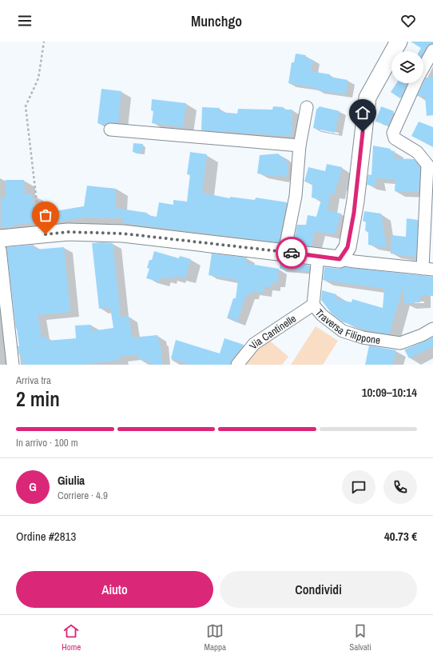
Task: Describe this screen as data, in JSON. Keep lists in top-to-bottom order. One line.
{"streets":{"street":["Traversa Filippone","Via Cantinelle"]},"crossings":[["Traversa Filippone","Via Cantinelle"]],"page":{"header":"Munchgo","heading":["2 min","Arriva tra","10:09–10:14"],"panel":["Giulia","Corriere · 4.9","Ordine #2813","40.73 €"],"bar":"In arrivo · 100 m","round":"G","buttons":["Aiuto","Condividi"],"tabs":["Home","Mappa","Salvati"]}}
